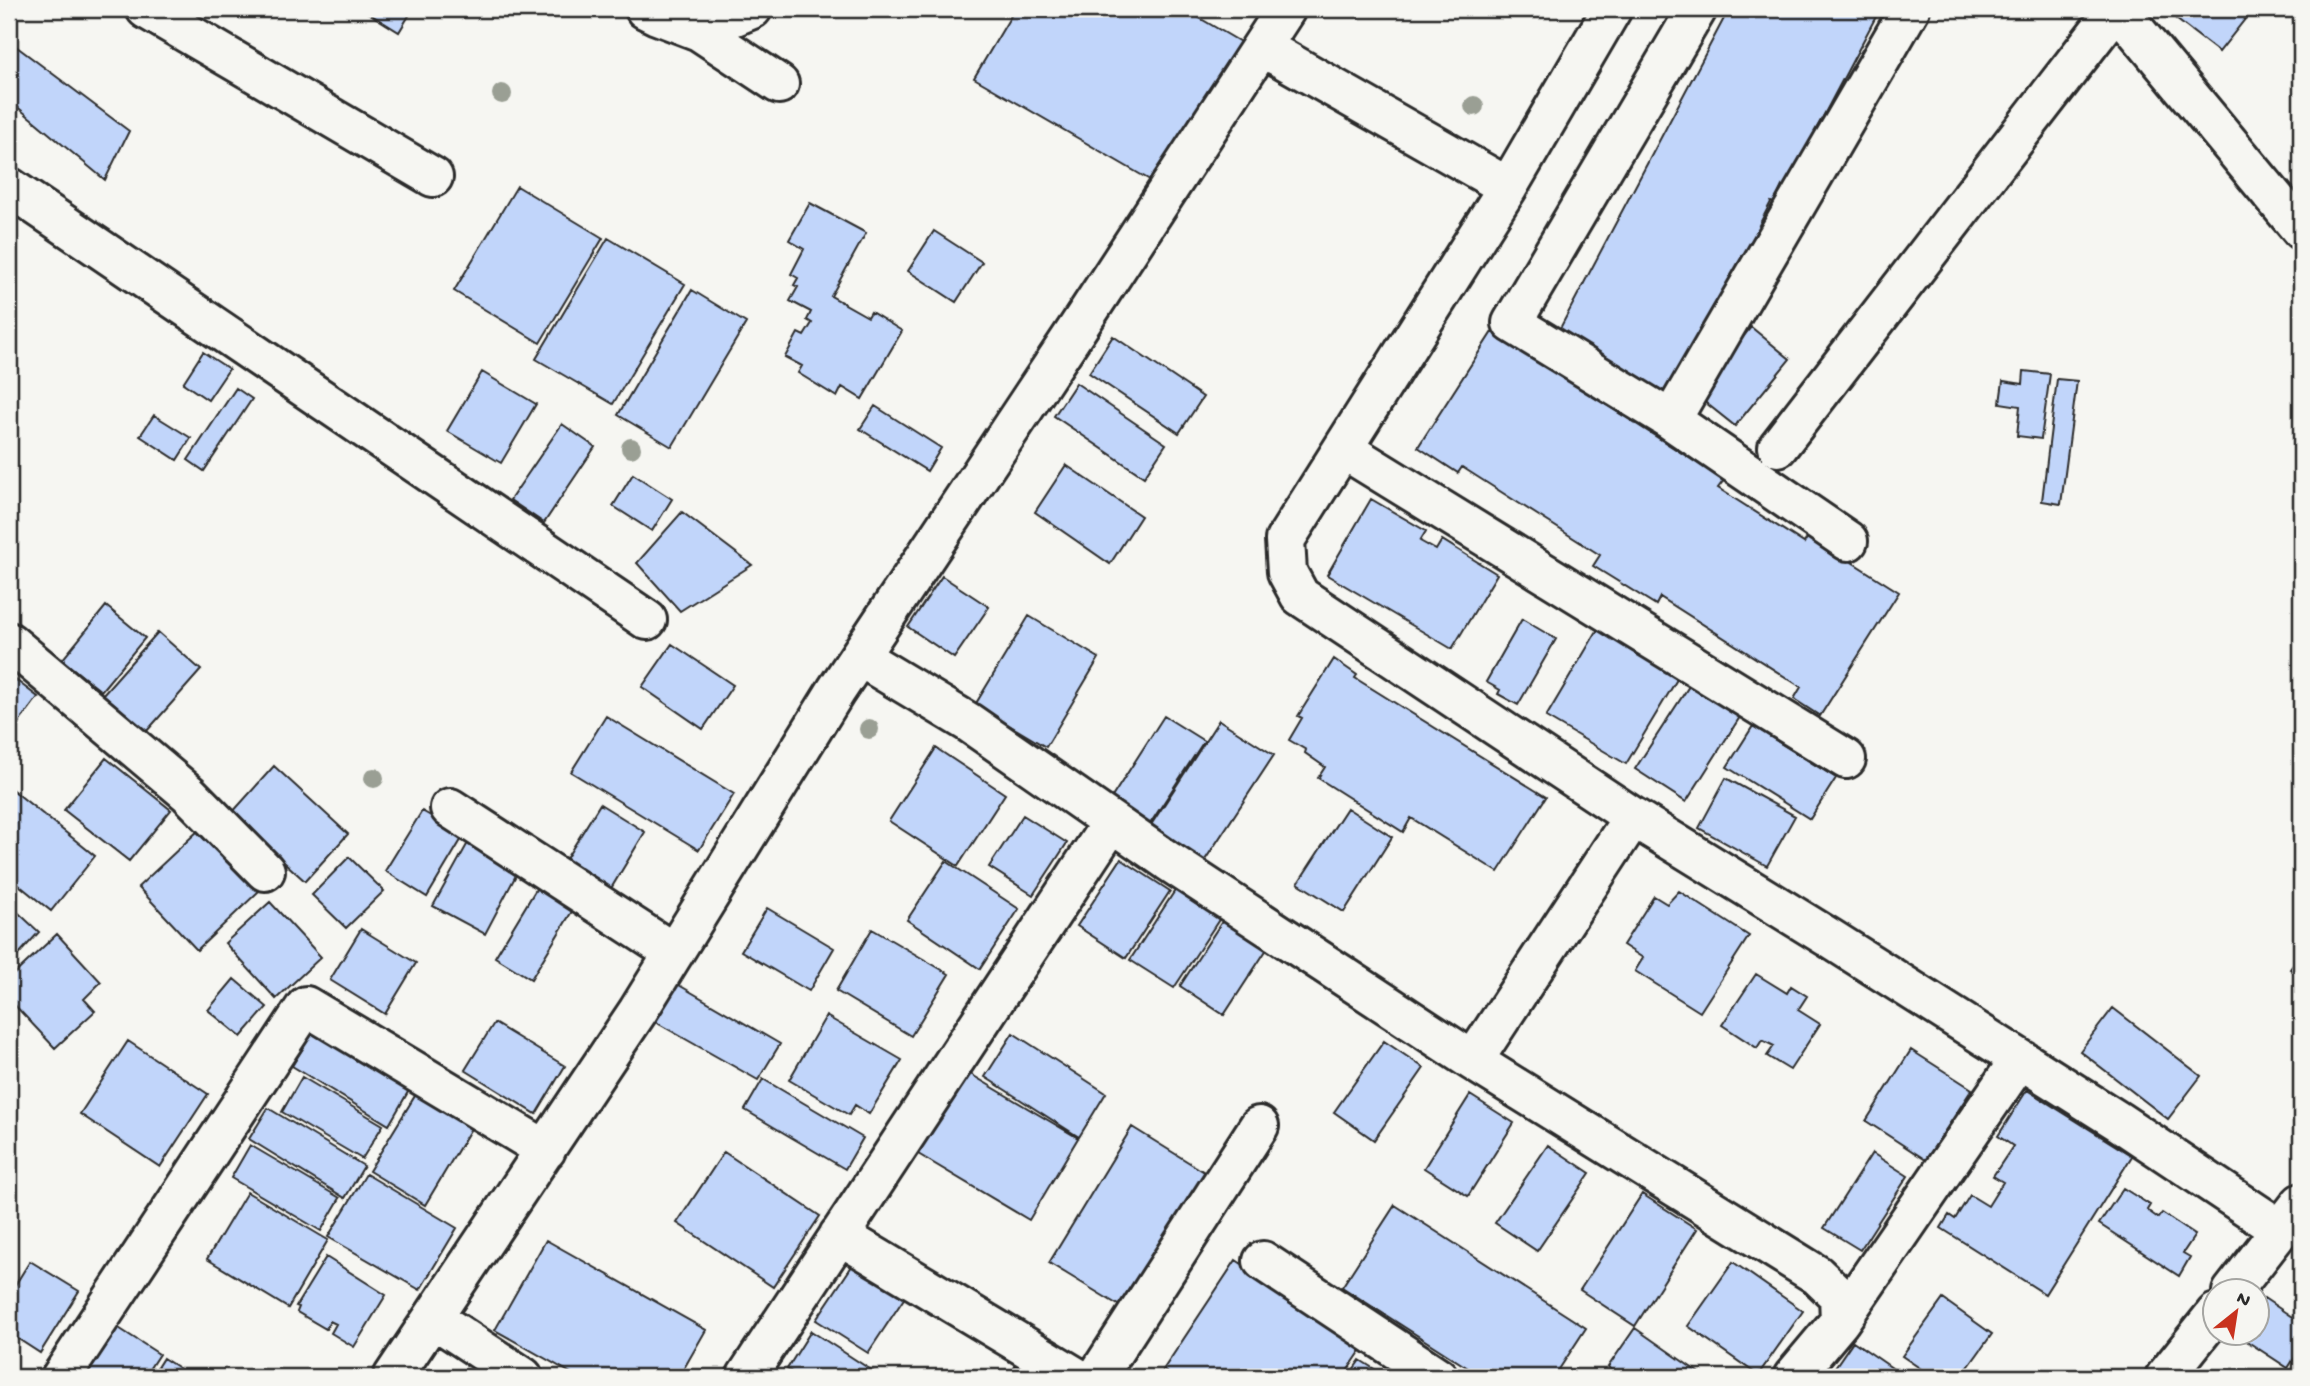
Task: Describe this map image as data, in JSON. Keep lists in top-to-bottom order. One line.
{"north":"top right"}
